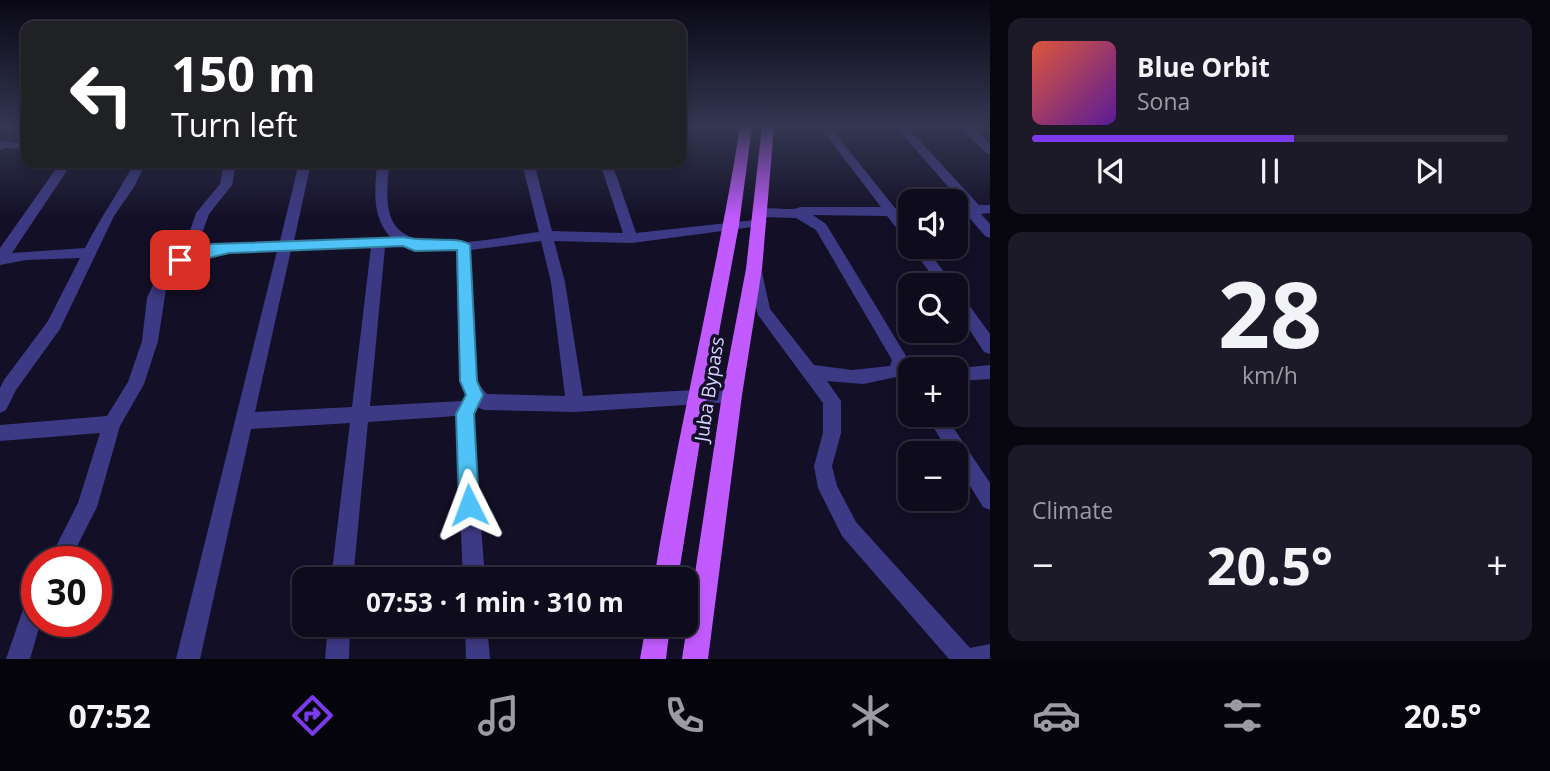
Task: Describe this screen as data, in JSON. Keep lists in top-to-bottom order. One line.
{"streets":{"main road":["Juba Bypass"]},"page":{"turn":["150 m","Turn left"],"song":["Blue Orbit","Sona"],"map_buttons":["+","−"],"tile":[["28","km/h"],"Climate"],"heat":["−","20.5°","+"],"limit":"30","trip":"07:53 · 1 min · 310 m","tabs":["07:52","20.5°"]}}
